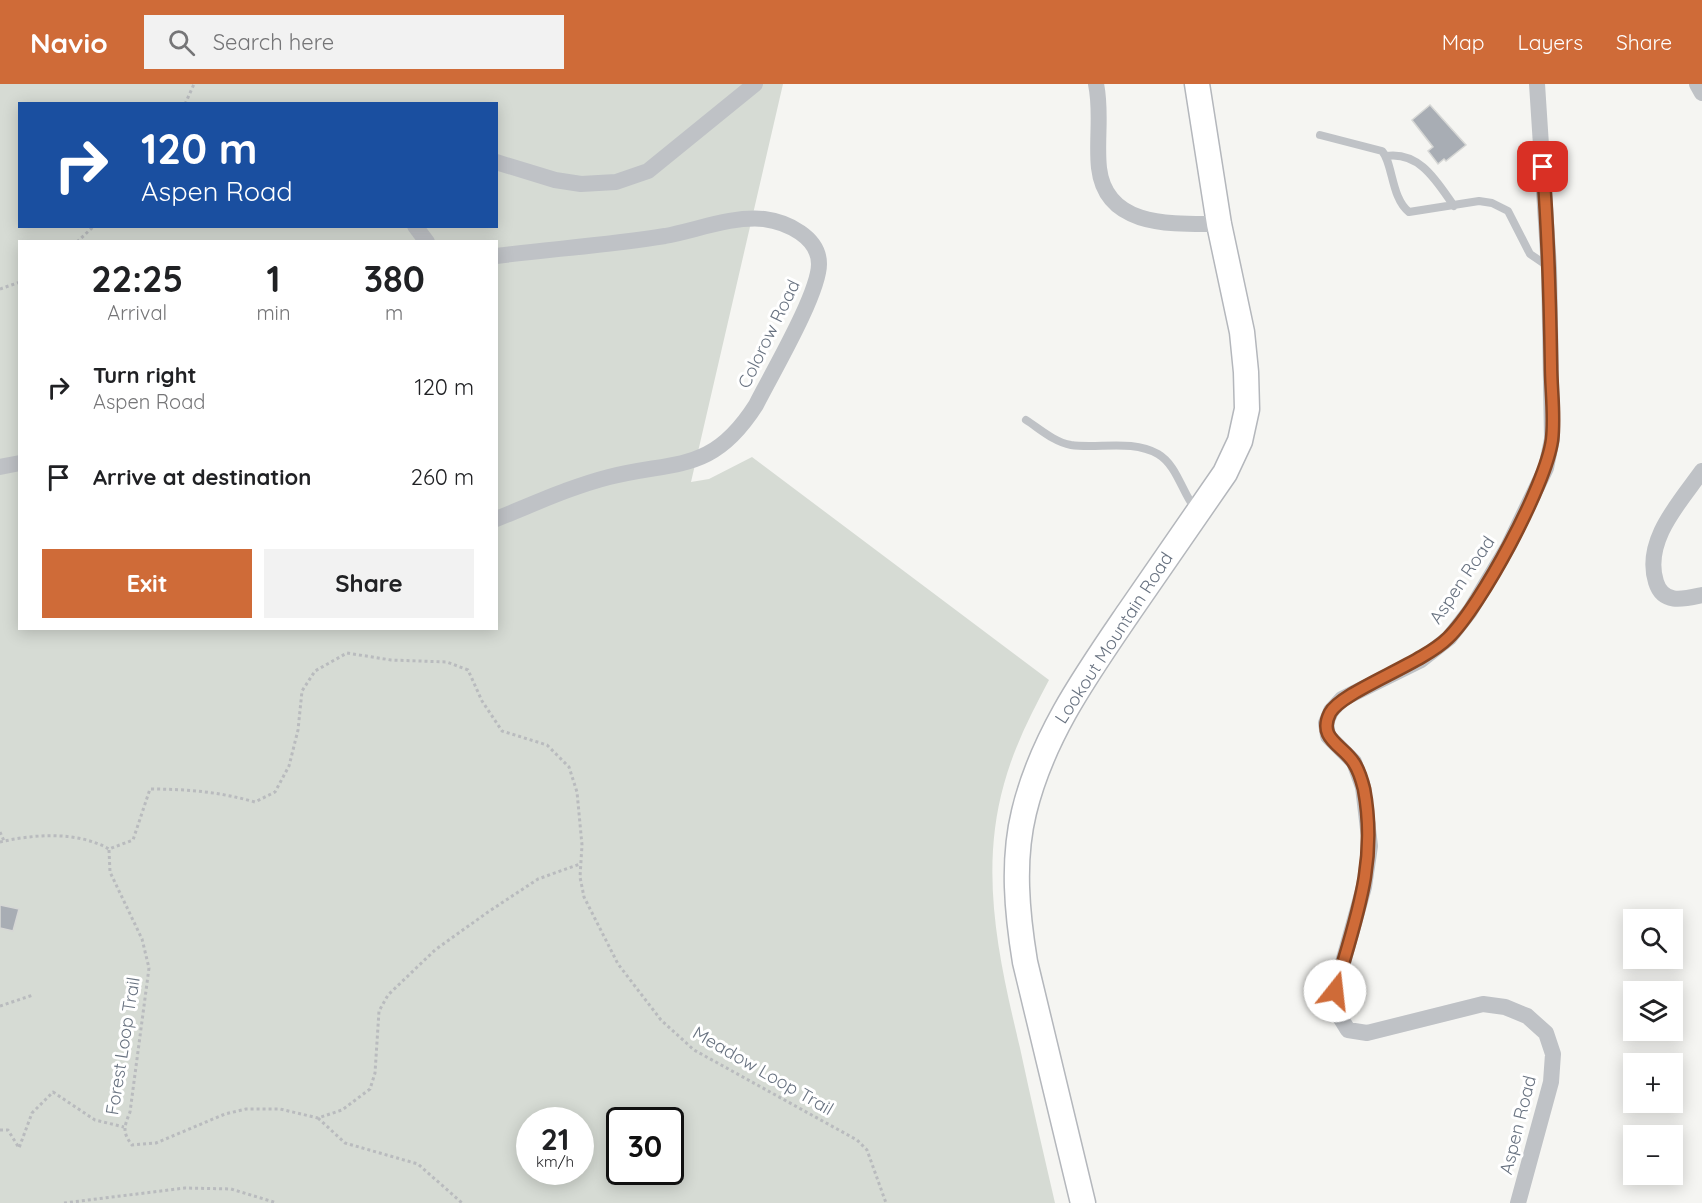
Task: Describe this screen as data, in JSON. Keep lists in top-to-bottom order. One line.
{"streets":{"street":["Colorow Road","Aspen Road","Lookout Mountain Road"],"path":["Forest Loop Trail","Meadow Loop Trail"]},"page":{"header":"Navio","search":"Search here","nav":["Map","Layers","Share"],"turn":["120 m","Aspen Road"],"eta":["22:25","Arrival","1","min","380","m"],"list":[{"name":"Turn right","note":"Aspen Road","value":"120 m"},{"name":"Arrive at destination","value":"260 m"}],"buttons":["Exit","Share"],"map_buttons":["+","−"],"speed":"21 km/h","limit":"30"}}
